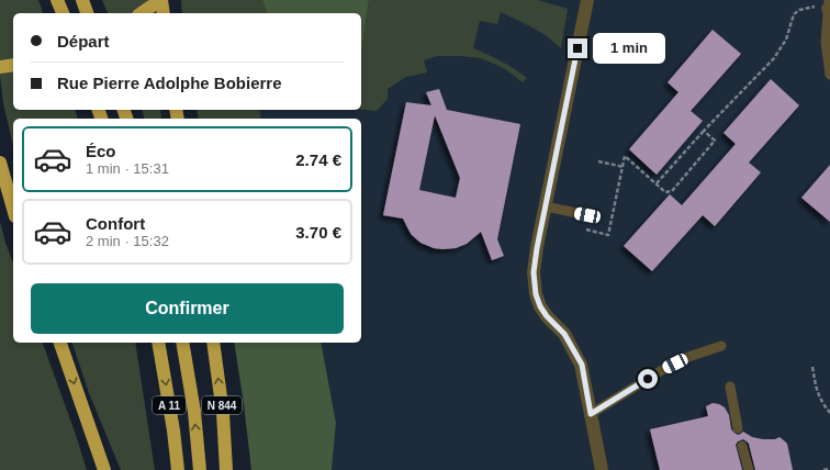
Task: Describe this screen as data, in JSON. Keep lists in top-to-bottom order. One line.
{"streets":{"highway":["A 11","N 844"]},"page":{"banner":["Départ","Rue Pierre Adolphe Bobierre"],"bubble":"1 min","list":[{"name":"Éco","note":"1 min · 15:31","value":"2.74 €"},{"name":"Confort","note":"2 min · 15:32","value":"3.70 €"}],"buttons":"Confirmer"}}
